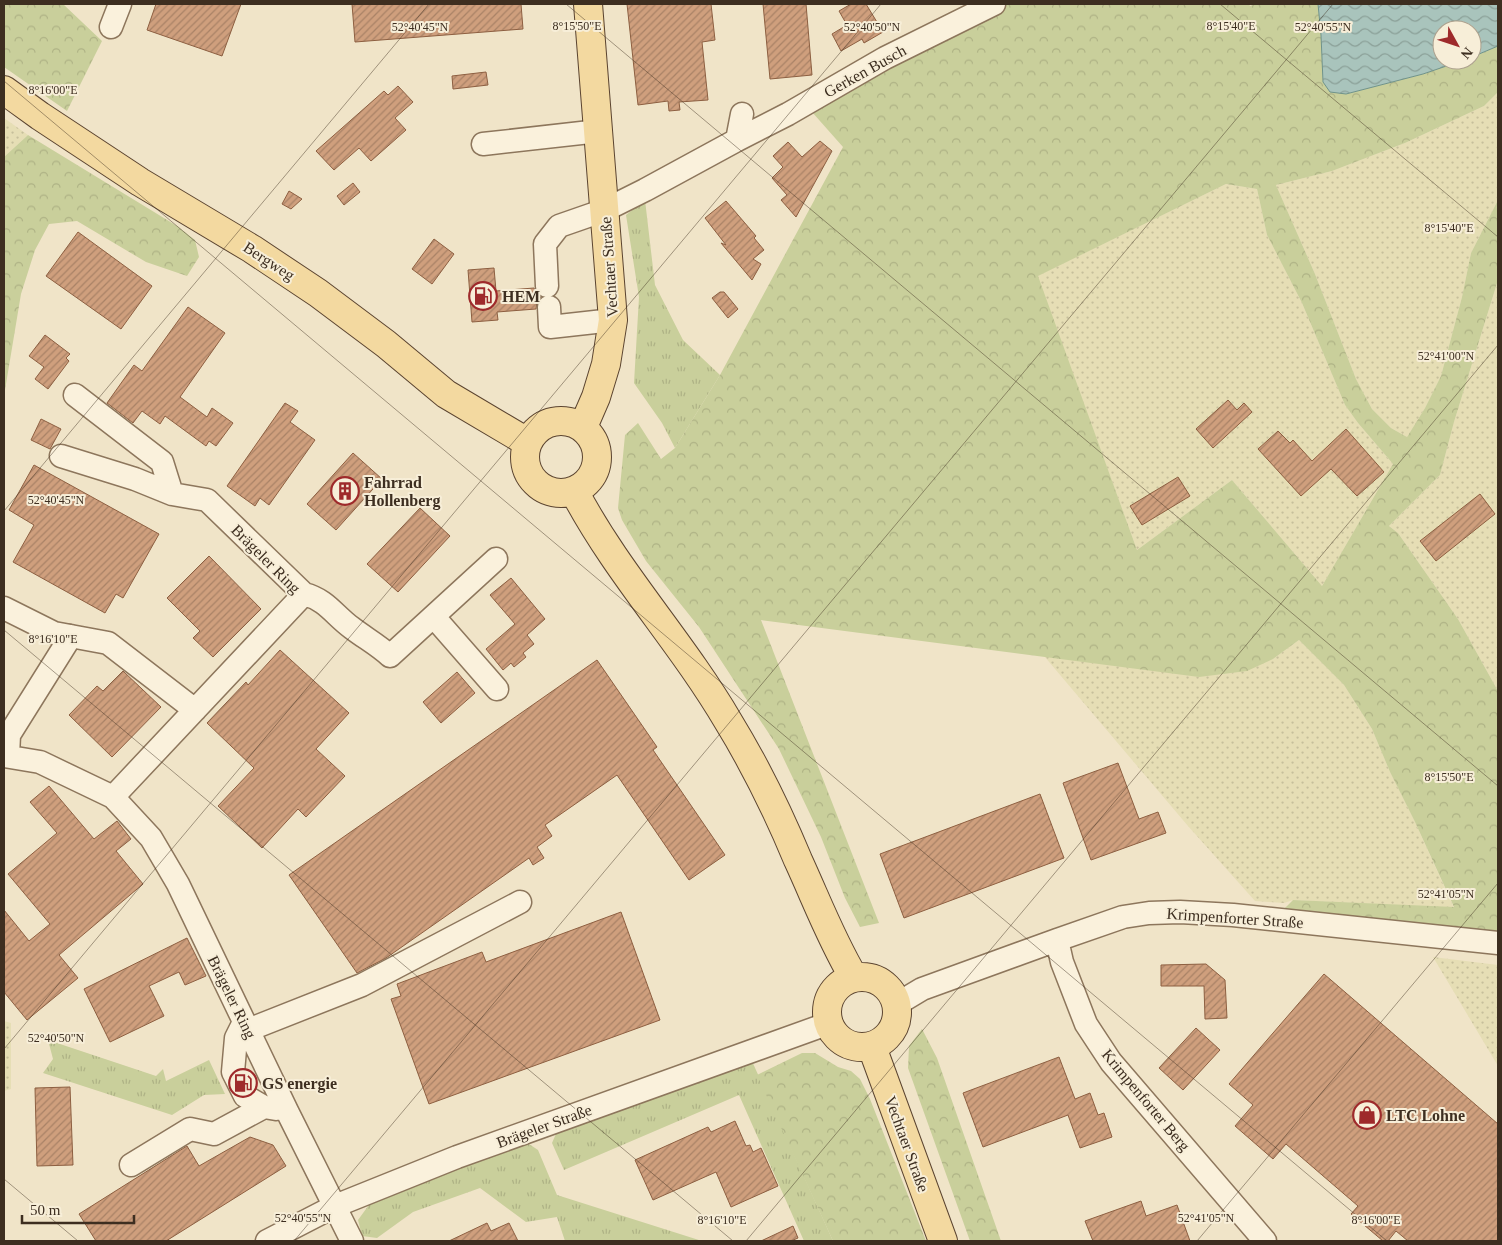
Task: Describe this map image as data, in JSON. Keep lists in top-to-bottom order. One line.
{"streets":{"main road":["Bergweg","Vechtaer Straße"],"street":["Gerken Busch","Brägeler Ring","Krimpenforter Straße","Krimpenforter Berg","Brägeler Straße"]},"crossings":[["Gerken Busch","Vechtaer Straße"],["Bergweg","Vechtaer Straße"],["Vechtaer Straße","Krimpenforter Straße"],["Vechtaer Straße","Brägeler Straße"],["Brägeler Ring","Brägeler Straße"],["Krimpenforter Straße","Krimpenforter Berg"],["Krimpenforter Straße","Brägeler Straße"]],"places":{"fuel station":["HEM","GS energie"],"building":["Fahrrad Hollenberg"],"shop":["LTC Lohne"]},"scale_bar":"50 m","north":"bottom right","coordinates":["8°15'50\"E","8°15'40\"E","52°40'45\"N","52°40'50\"N","52°40'55\"N","8°16'00\"E","52°41'00\"N","8°16'10\"E","52°41'05\"N"]}
